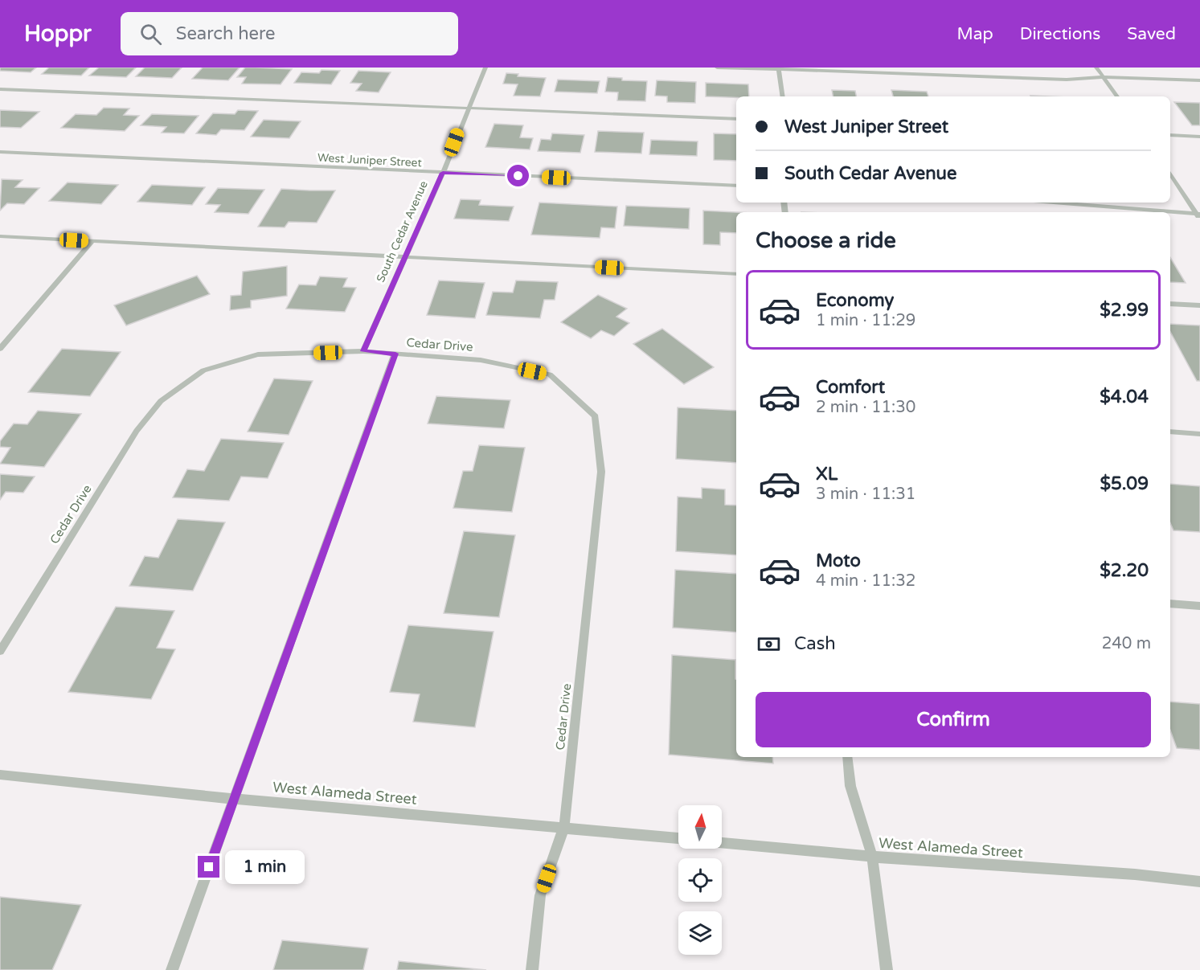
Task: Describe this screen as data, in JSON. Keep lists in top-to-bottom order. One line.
{"streets":{"street":["West Juniper Street","South Cedar Avenue","Cedar Drive","West Alameda Street"]},"crossings":[["West Juniper Street","South Cedar Avenue"],["South Cedar Avenue","Cedar Drive"],["Cedar Drive","West Alameda Street"]],"north":"top","page":{"header":"Hoppr","search":"Search here","nav":["Map","Directions","Saved"],"banner":["West Juniper Street","South Cedar Avenue"],"heading":"Choose a ride","list":[{"name":"Economy","note":"1 min · 11:29","value":"$2.99"},{"name":"Comfort","note":"2 min · 11:30","value":"$4.04"},{"name":"XL","note":"3 min · 11:31","value":"$5.09"},{"name":"Moto","note":"4 min · 11:32","value":"$2.20"}],"pay":["Cash","240 m"],"buttons":"Confirm","bubble":"1 min"}}
